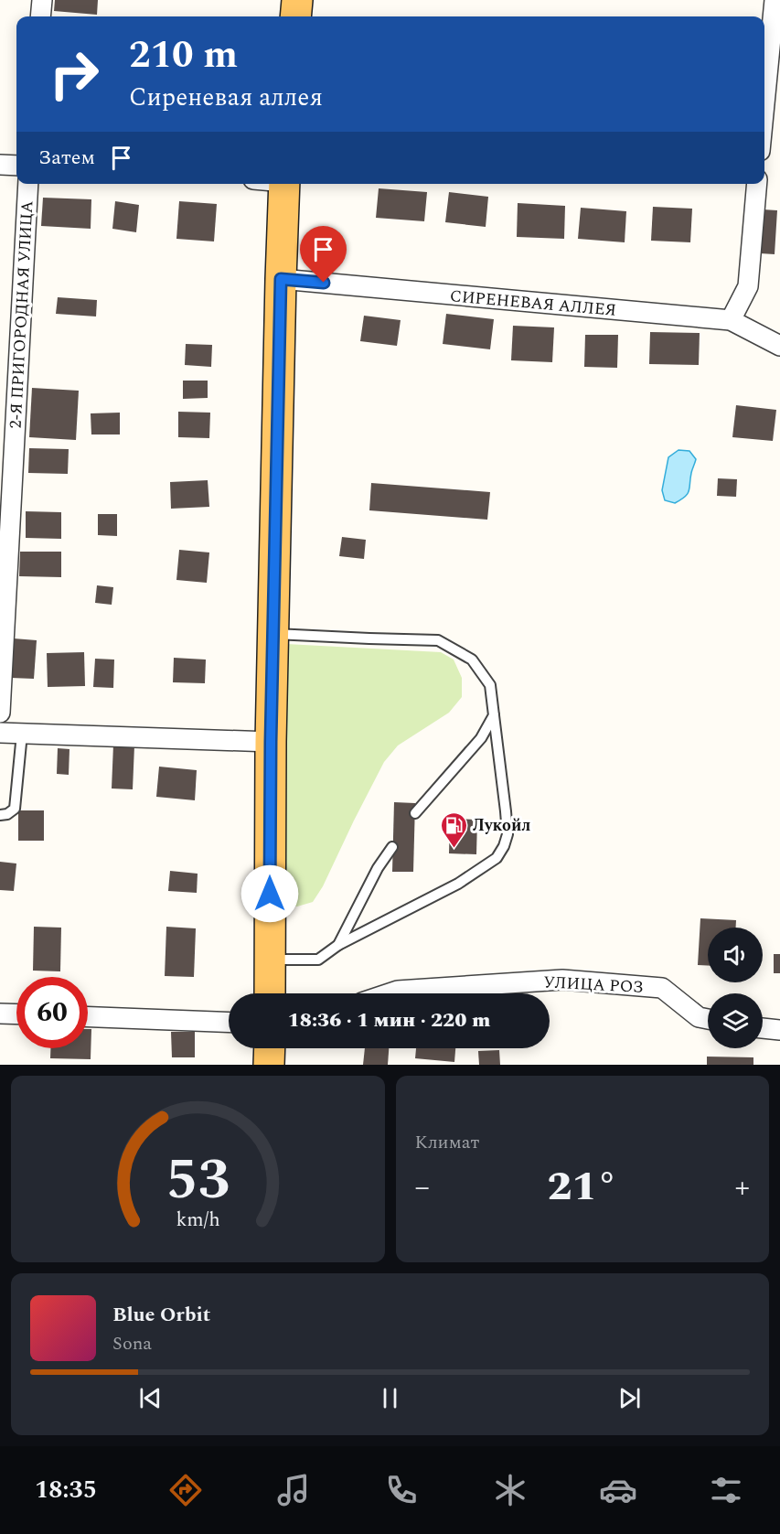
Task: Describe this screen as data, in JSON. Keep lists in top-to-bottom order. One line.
{"streets":{"street":["СИРЕНЕВАЯ АЛЛЕЯ","2-Я ПРИГОРОДНАЯ УЛИЦА","УЛИЦА РОЗ"]},"places":{"fuel station":["Лукойл"]},"page":{"turn":["210 m","Сиреневая аллея"],"then":"Затем","limit":"60","trip":"18:36 · 1 мин · 220 m","tile":"Климат","heat":["−","21°","+"],"song":["Blue Orbit","Sona"],"tabs":"18:35","gauge":["53","km/h"]}}
